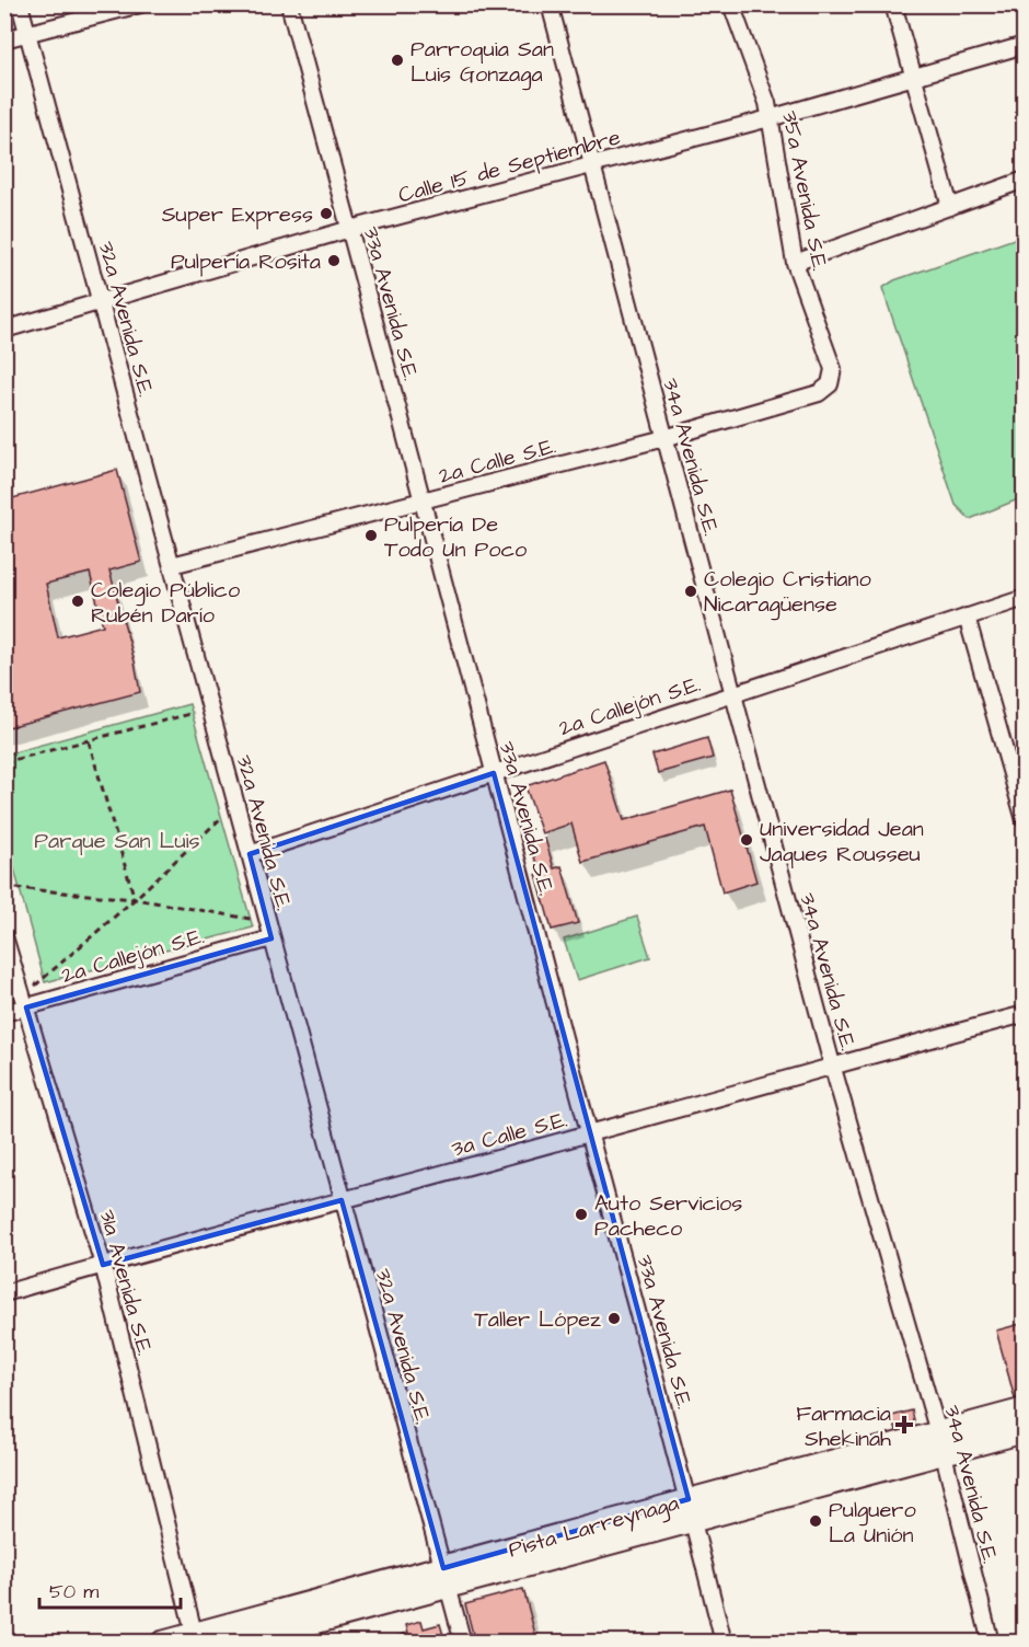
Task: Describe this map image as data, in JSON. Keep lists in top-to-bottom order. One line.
{"streets":{"main road":["Pista Larreynaga"],"street":["Calle 15 de Septiembre","35a Avenida S.E.","33a Avenida S.E.","32a Avenida S.E.","34a Avenida S.E.","2a Calle S.E.","2a Callejón S.E.","3a Calle S.E.","31a Avenida S.E."]},"crossings":[["Calle 15 de Septiembre","35a Avenida S.E."],["Calle 15 de Septiembre","33a Avenida S.E."],["Calle 15 de Septiembre","32a Avenida S.E."],["Calle 15 de Septiembre","34a Avenida S.E."],["35a Avenida S.E.","2a Calle S.E."],["33a Avenida S.E.","2a Calle S.E."],["33a Avenida S.E.","2a Callejón S.E."],["33a Avenida S.E.","3a Calle S.E."],["33a Avenida S.E.","Pista Larreynaga"],["32a Avenida S.E.","2a Calle S.E."],["32a Avenida S.E.","2a Callejón S.E."],["32a Avenida S.E.","3a Calle S.E."],["32a Avenida S.E.","Pista Larreynaga"],["34a Avenida S.E.","2a Calle S.E."],["34a Avenida S.E.","2a Callejón S.E."],["34a Avenida S.E.","3a Calle S.E."],["34a Avenida S.E.","Pista Larreynaga"],["2a Callejón S.E.","31a Avenida S.E."],["3a Calle S.E.","31a Avenida S.E."],["31a Avenida S.E.","Pista Larreynaga"]],"parks":["Parque San Luis"],"places":{"other":["Parroquia San Luis Gonzaga","Super Express","Pulpería Rosita","Pulpería De Todo Un Poco","Colegio Cristiano Nicaragüense","Colegio Público Rubén Darío","Universidad Jean Jaques Rousseu","Auto Servicios Pacheco","Taller López","Pulguero La Unión"],"health":["Farmacia Shekinah"]},"scale_bar":"50 m"}
